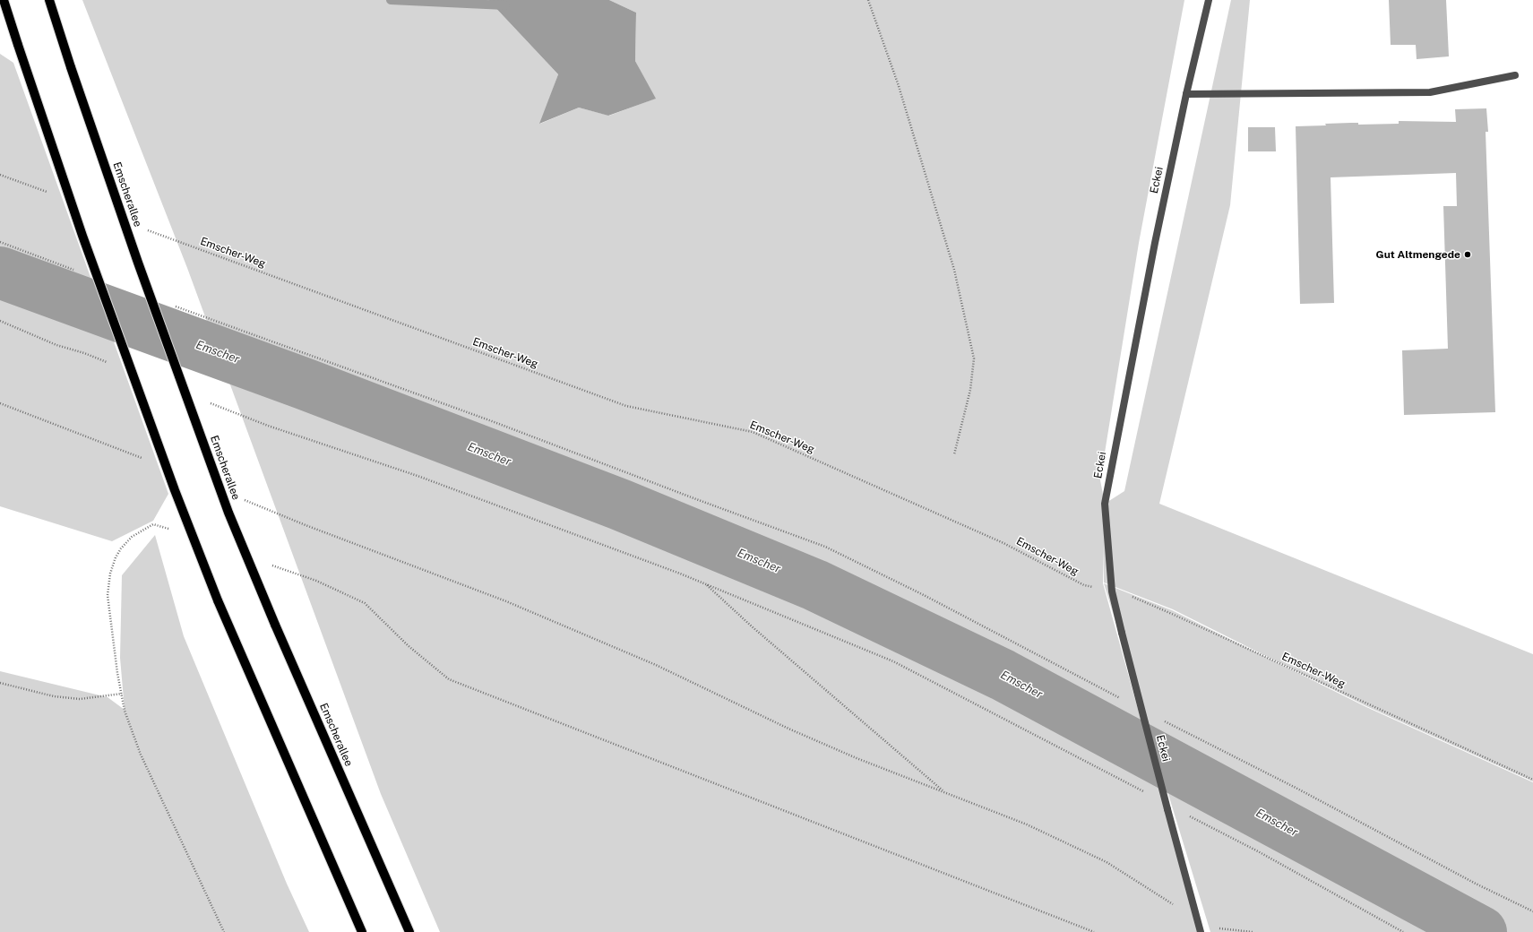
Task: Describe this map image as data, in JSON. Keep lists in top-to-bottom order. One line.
{"streets":{"main road":["Emscherallee"],"street":["Eckei"],"path":["Emscher-Weg"]},"crossings":[["Eckei","Emscher-Weg"]],"water":["Emscher"],"places":["Gut Altmengede"]}
